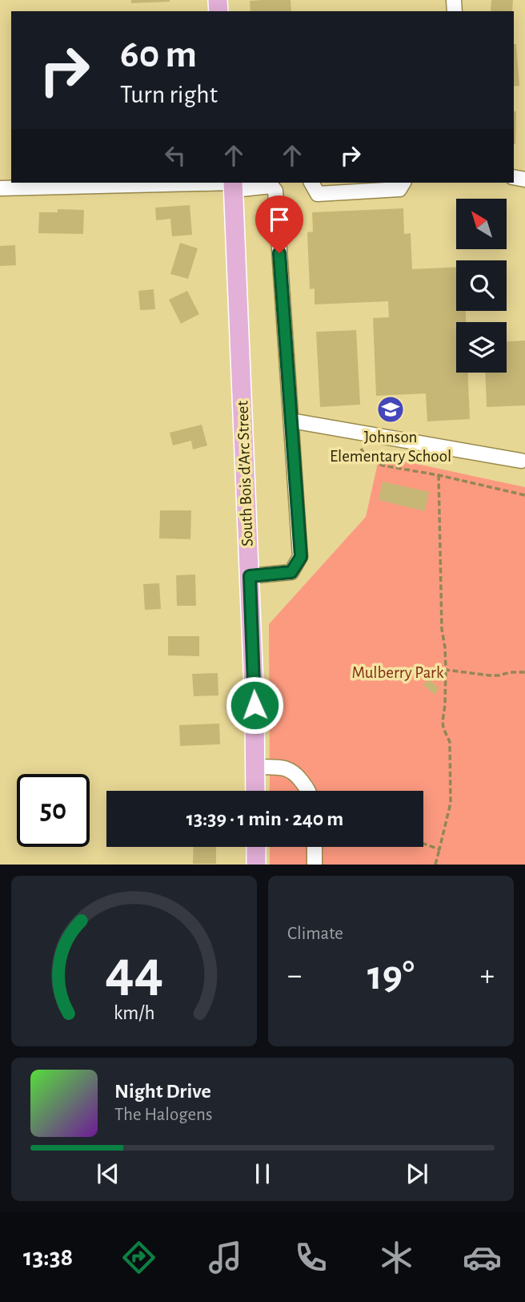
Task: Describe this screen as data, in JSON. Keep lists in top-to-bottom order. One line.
{"streets":{"main road":["South Bois d'Arc Street"]},"parks":["Mulberry Park"],"places":{"school or university":["Johnson Elementary School"]},"north":"top left","page":{"turn":["60 m","Turn right"],"limit":"50","trip":"13:39 · 1 min · 240 m","tile":"Climate","heat":["−","19°","+"],"song":["Night Drive","The Halogens"],"tabs":"13:38","gauge":["44","km/h"]}}
